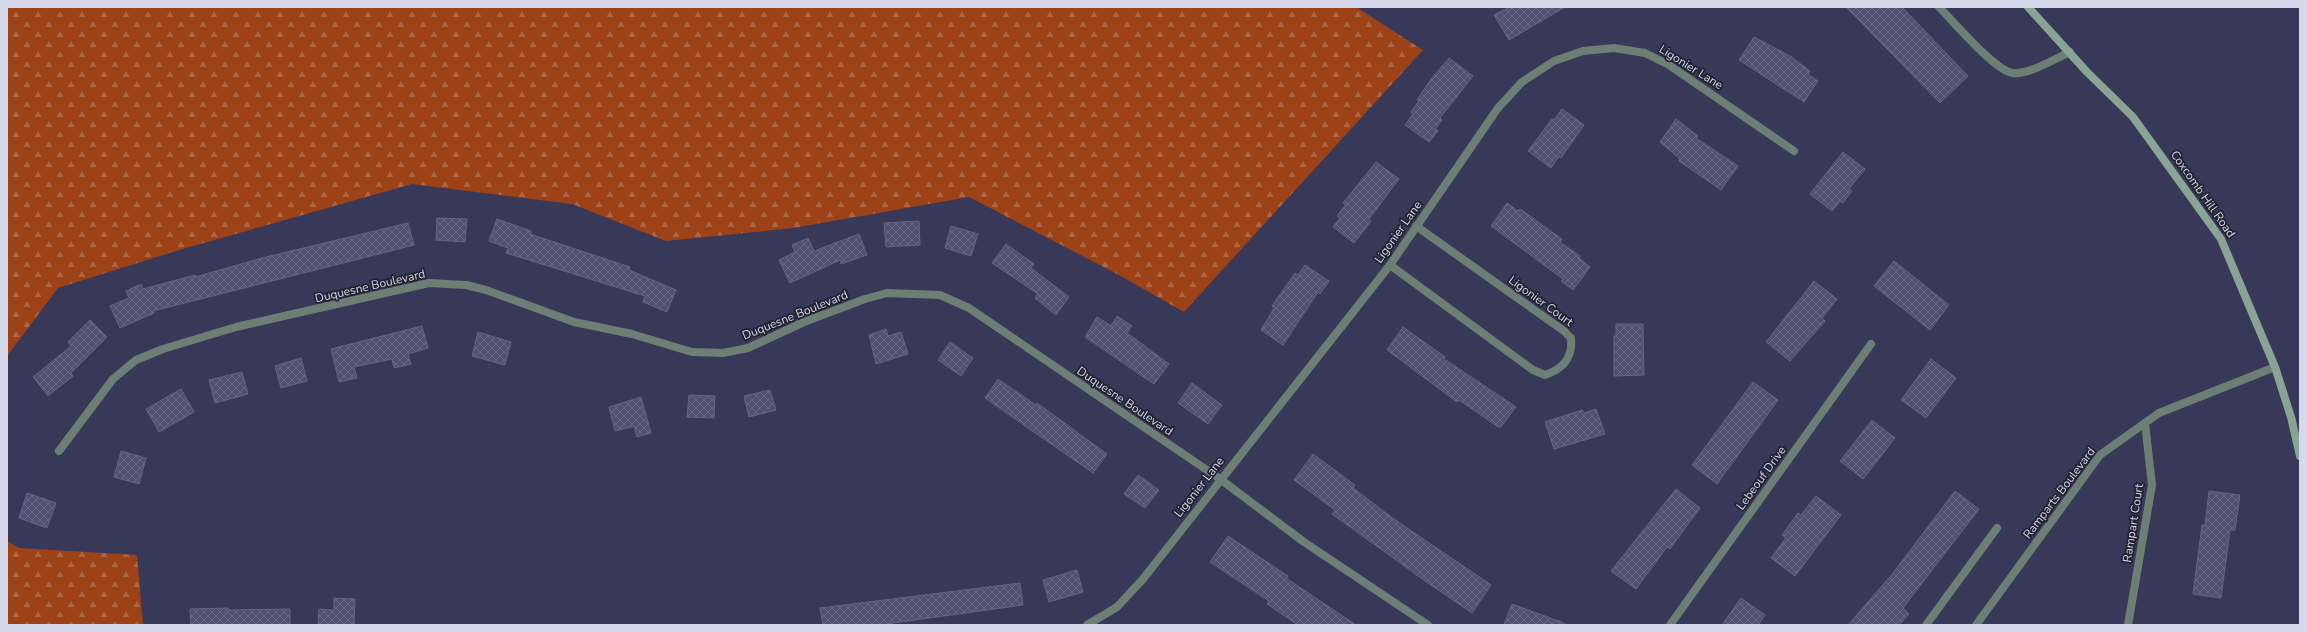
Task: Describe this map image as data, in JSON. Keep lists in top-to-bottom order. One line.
{"streets":{"main road":["Coxcomb Hill Road"],"street":["Ligonier Lane","Duquesne Boulevard","Ligonier Court","Lebeouf Drive","Ramparts Boulevard","Rampart Court"]},"crossings":[["Ligonier Lane","Duquesne Boulevard"],["Ligonier Lane","Ligonier Court"],["Coxcomb Hill Road","Ramparts Boulevard"],["Ramparts Boulevard","Rampart Court"]]}
